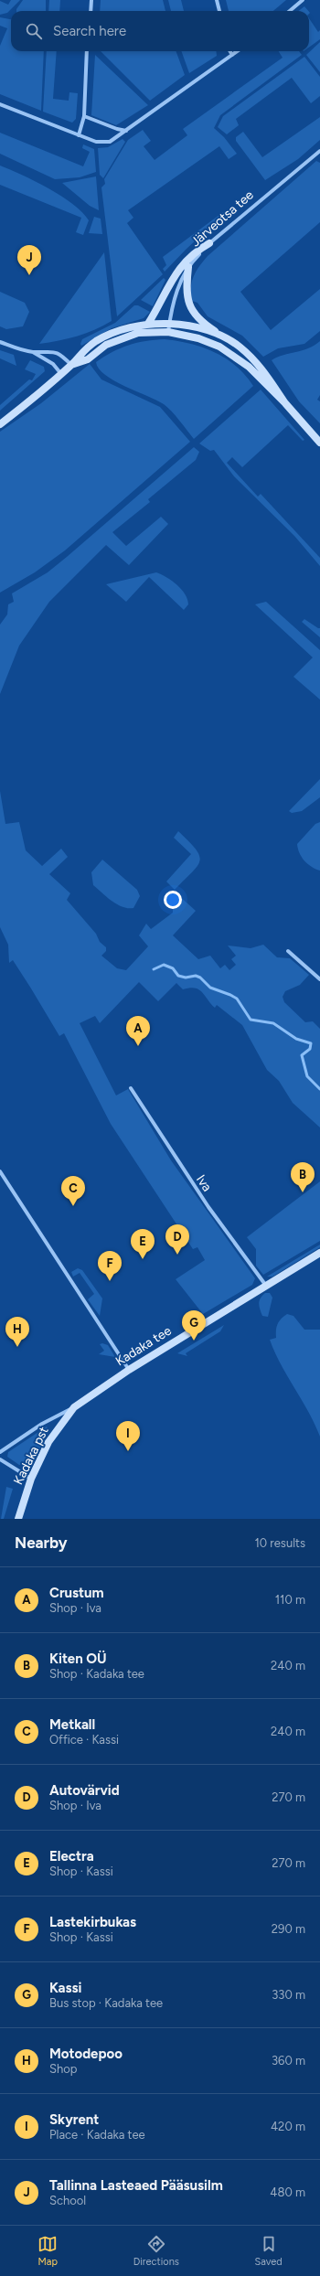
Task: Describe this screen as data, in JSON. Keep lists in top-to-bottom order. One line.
{"streets":{"main road":["Kadaka tee","Kadaka pst"],"street":["Järveotsa tee","Iva"]},"crossings":[["Iva","Kadaka tee"],["Kadaka tee","Kadaka pst"]],"page":{"search":"Search here","pins":["J","A","B","C","D","E","F","G","H","I"],"heading":["Nearby","10 results"],"list":[{"mark":"A","name":"Crustum","note":"Shop · Iva","value":"110 m"},{"mark":"B","name":"Kiten OÜ","note":"Shop · Kadaka tee","value":"240 m"},{"mark":"C","name":"Metkall","note":"Office · Kassi","value":"240 m"},{"mark":"D","name":"Autovärvid","note":"Shop · Iva","value":"270 m"},{"mark":"E","name":"Electra","note":"Shop · Kassi","value":"270 m"},{"mark":"F","name":"Lastekirbukas","note":"Shop · Kassi","value":"290 m"},{"mark":"G","name":"Kassi","note":"Bus stop · Kadaka tee","value":"330 m"},{"mark":"H","name":"Motodepoo","note":"Shop","value":"360 m"},{"mark":"I","name":"Skyrent","note":"Place · Kadaka tee","value":"420 m"},{"mark":"J","name":"Tallinna Lasteaed Pääsusilm","note":"School","value":"480 m"}],"nav":["Map","Directions","Saved"]}}
